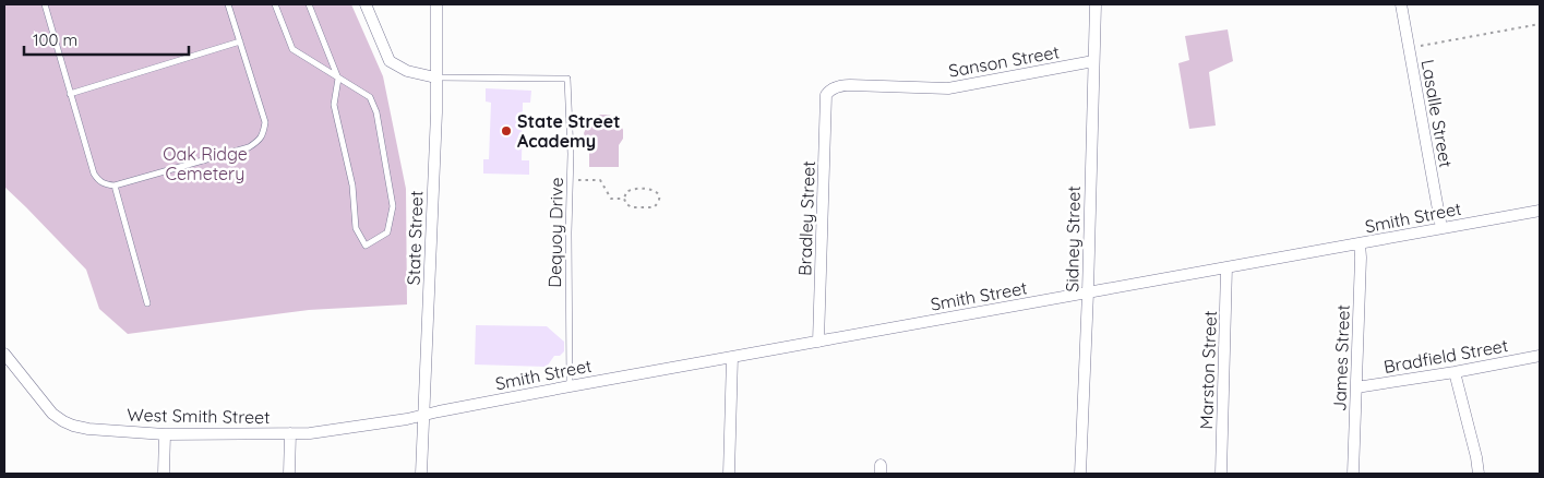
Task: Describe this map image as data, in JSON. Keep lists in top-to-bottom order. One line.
{"streets":{"street":["Sanson Street","Lasalle Street","Smith Street","Bradley Street","State Street","Sidney Street","Bradfield Street","James Street","Marston Street","West Smith Street"],"lane":["Dequoy Drive"]},"crossings":[["Sanson Street","Bradley Street"],["Sanson Street","Sidney Street"],["Lasalle Street","Smith Street"],["Smith Street","Bradley Street"],["Smith Street","Dequoy Drive"],["Smith Street","State Street"],["Smith Street","Sidney Street"],["Smith Street","James Street"],["Smith Street","Marston Street"],["Smith Street","West Smith Street"],["Dequoy Drive","State Street"],["State Street","West Smith Street"],["Bradfield Street","James Street"]],"parks":["Oak Ridge Cemetery"],"places":["State Street Academy"],"scale_bar":"100 m"}
